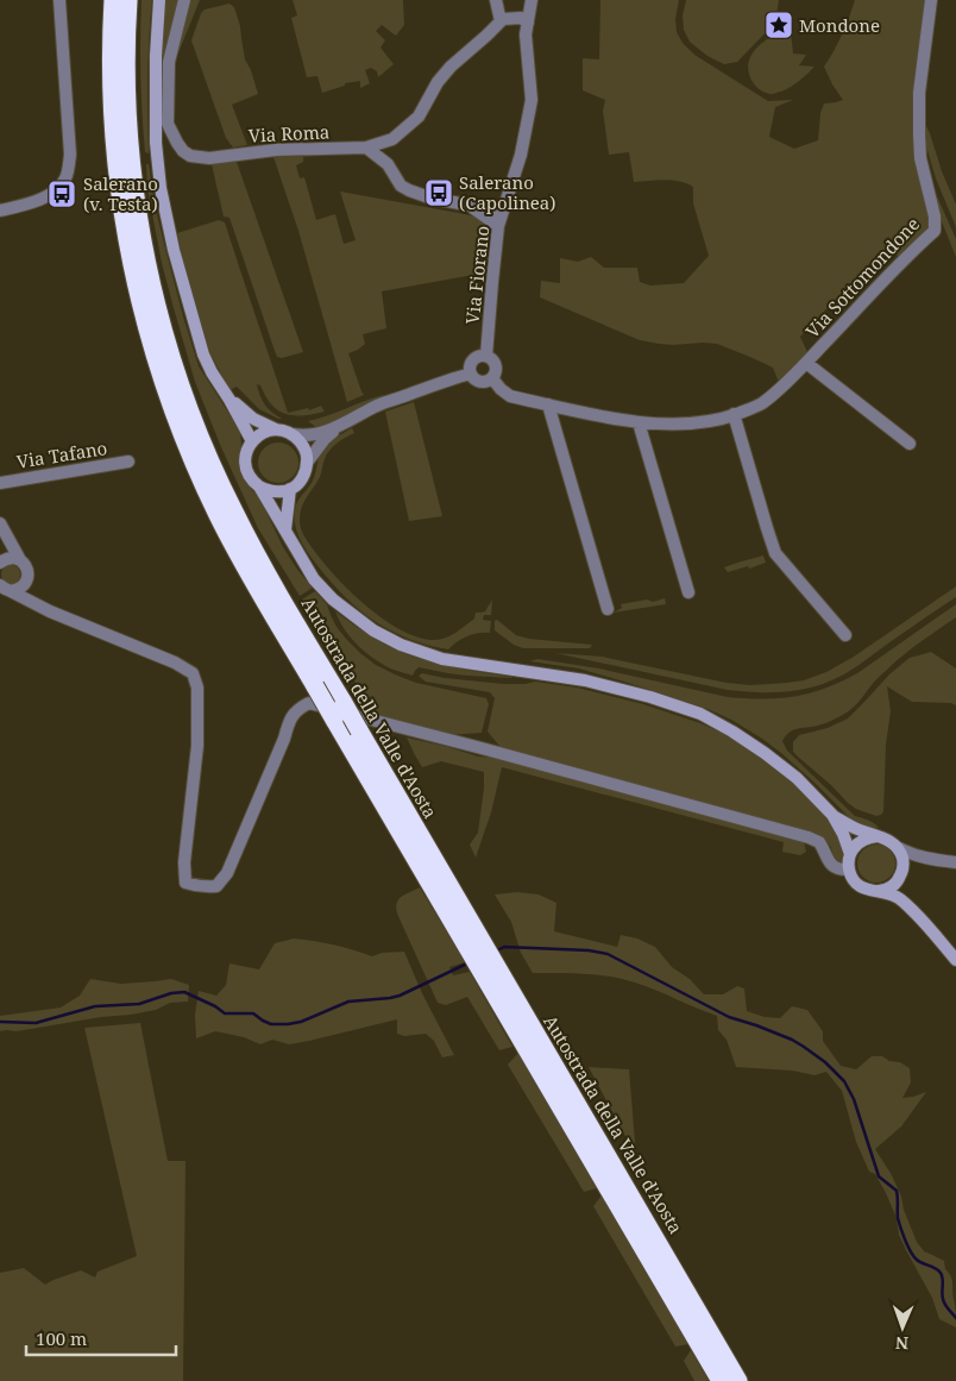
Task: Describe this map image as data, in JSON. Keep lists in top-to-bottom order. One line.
{"streets":{"highway":["Autostrada della Valle d'Aosta"],"street":["Via Roma","Via Fiorano","Via Sottomondone","Via Tafano"]},"crossings":[["Via Fiorano","Via Sottomondone"]],"places":{"place":["Mondone"],"bus stop":["Salerano (Capolinea)","Salerano (v. Testa)"]},"scale_bar":"100 m","north":"bottom"}
